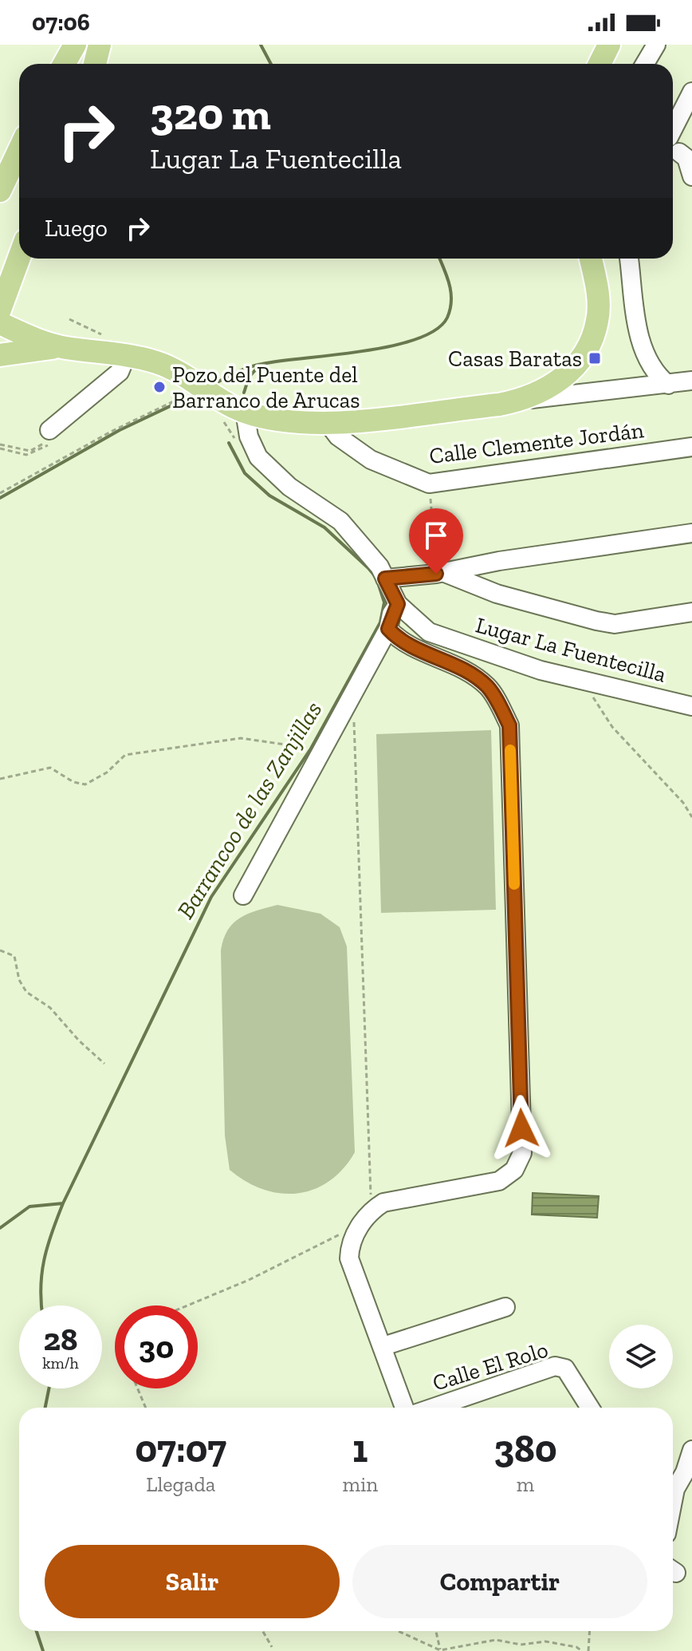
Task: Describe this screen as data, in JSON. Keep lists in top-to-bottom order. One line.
{"streets":{"street":["Calle Clemente Jordán","Lugar La Fuentecilla","Calle El Rolo"]},"water":["Barrancoo de las Zanjillas"],"places":{"transit":["Casas Baratas"],"other":["Pozo del Puente del Barranco de Arucas"]},"page":{"status":"07:06","turn":["320 m","Lugar La Fuentecilla"],"then":"Luego","speed":"28 km/h","limit":"30","eta":["07:07","Llegada","1","min","380","m"],"buttons":["Salir","Compartir"]}}
